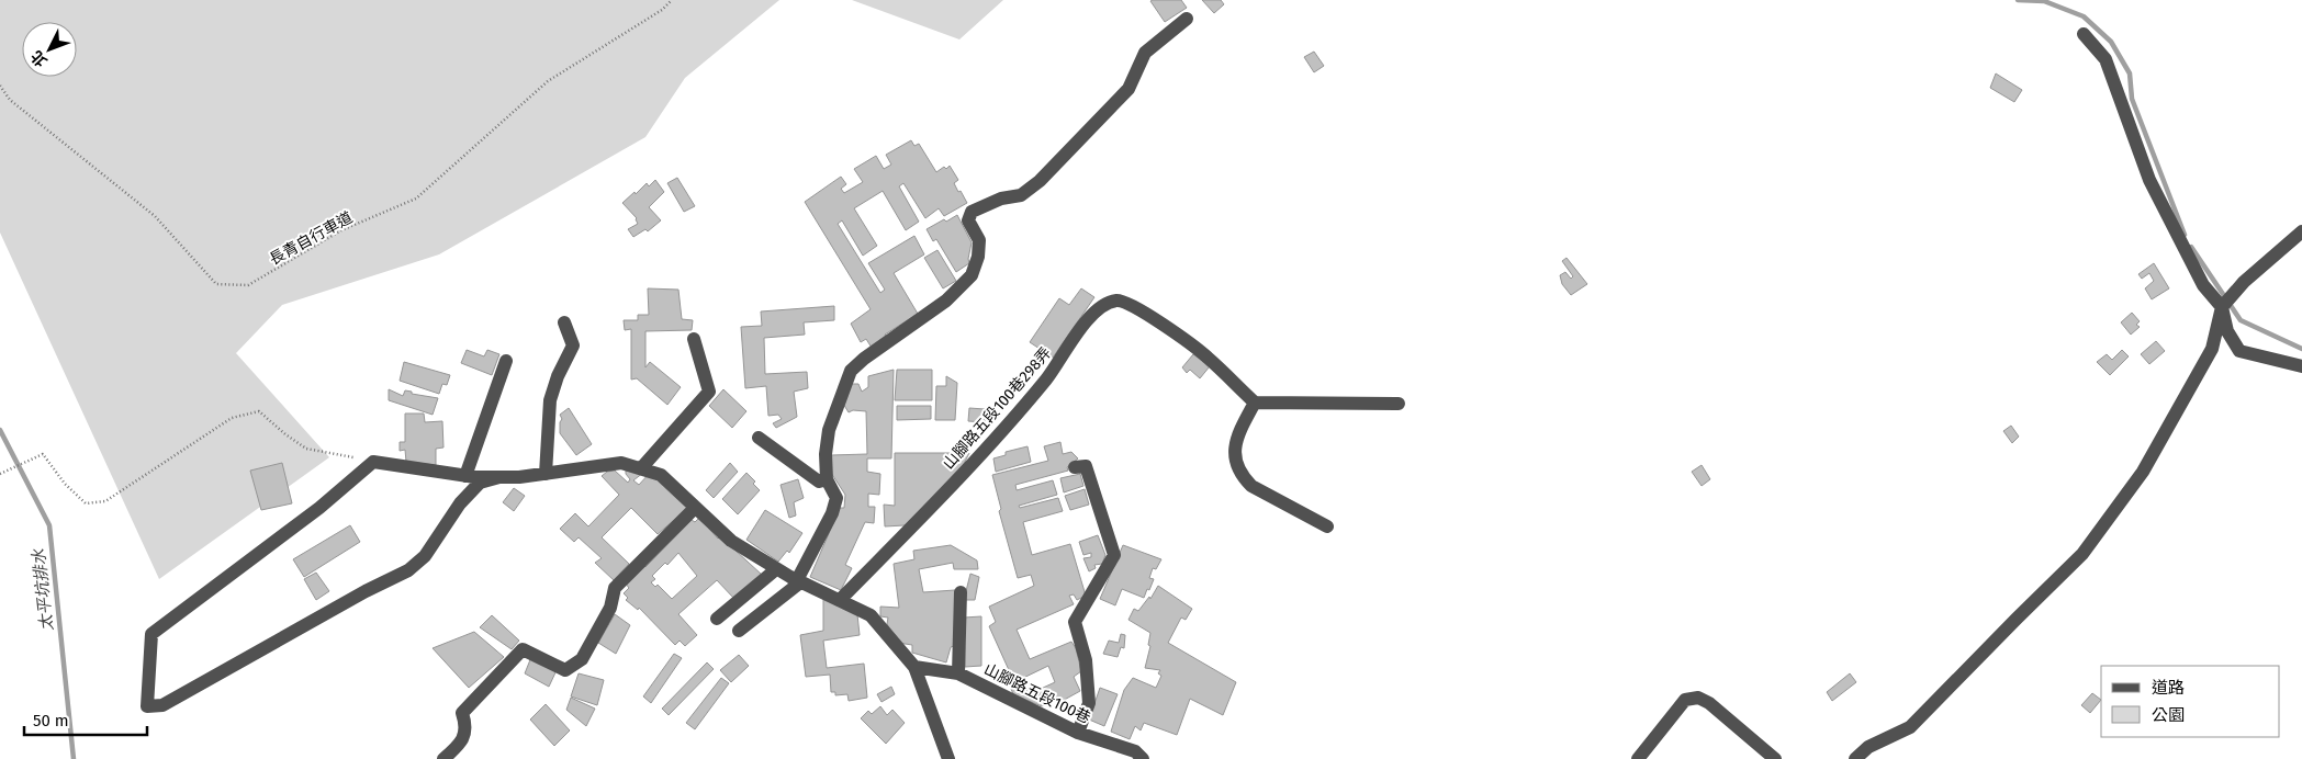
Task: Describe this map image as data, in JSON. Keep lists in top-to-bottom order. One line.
{"streets":{"lane":["山腳路五段100巷298弄","山腳路五段100巷"],"path":["長青自行車道"]},"water":["太平坑排水"],"legend":["道路","公園"],"scale_bar":"50 m","north":"bottom left"}
